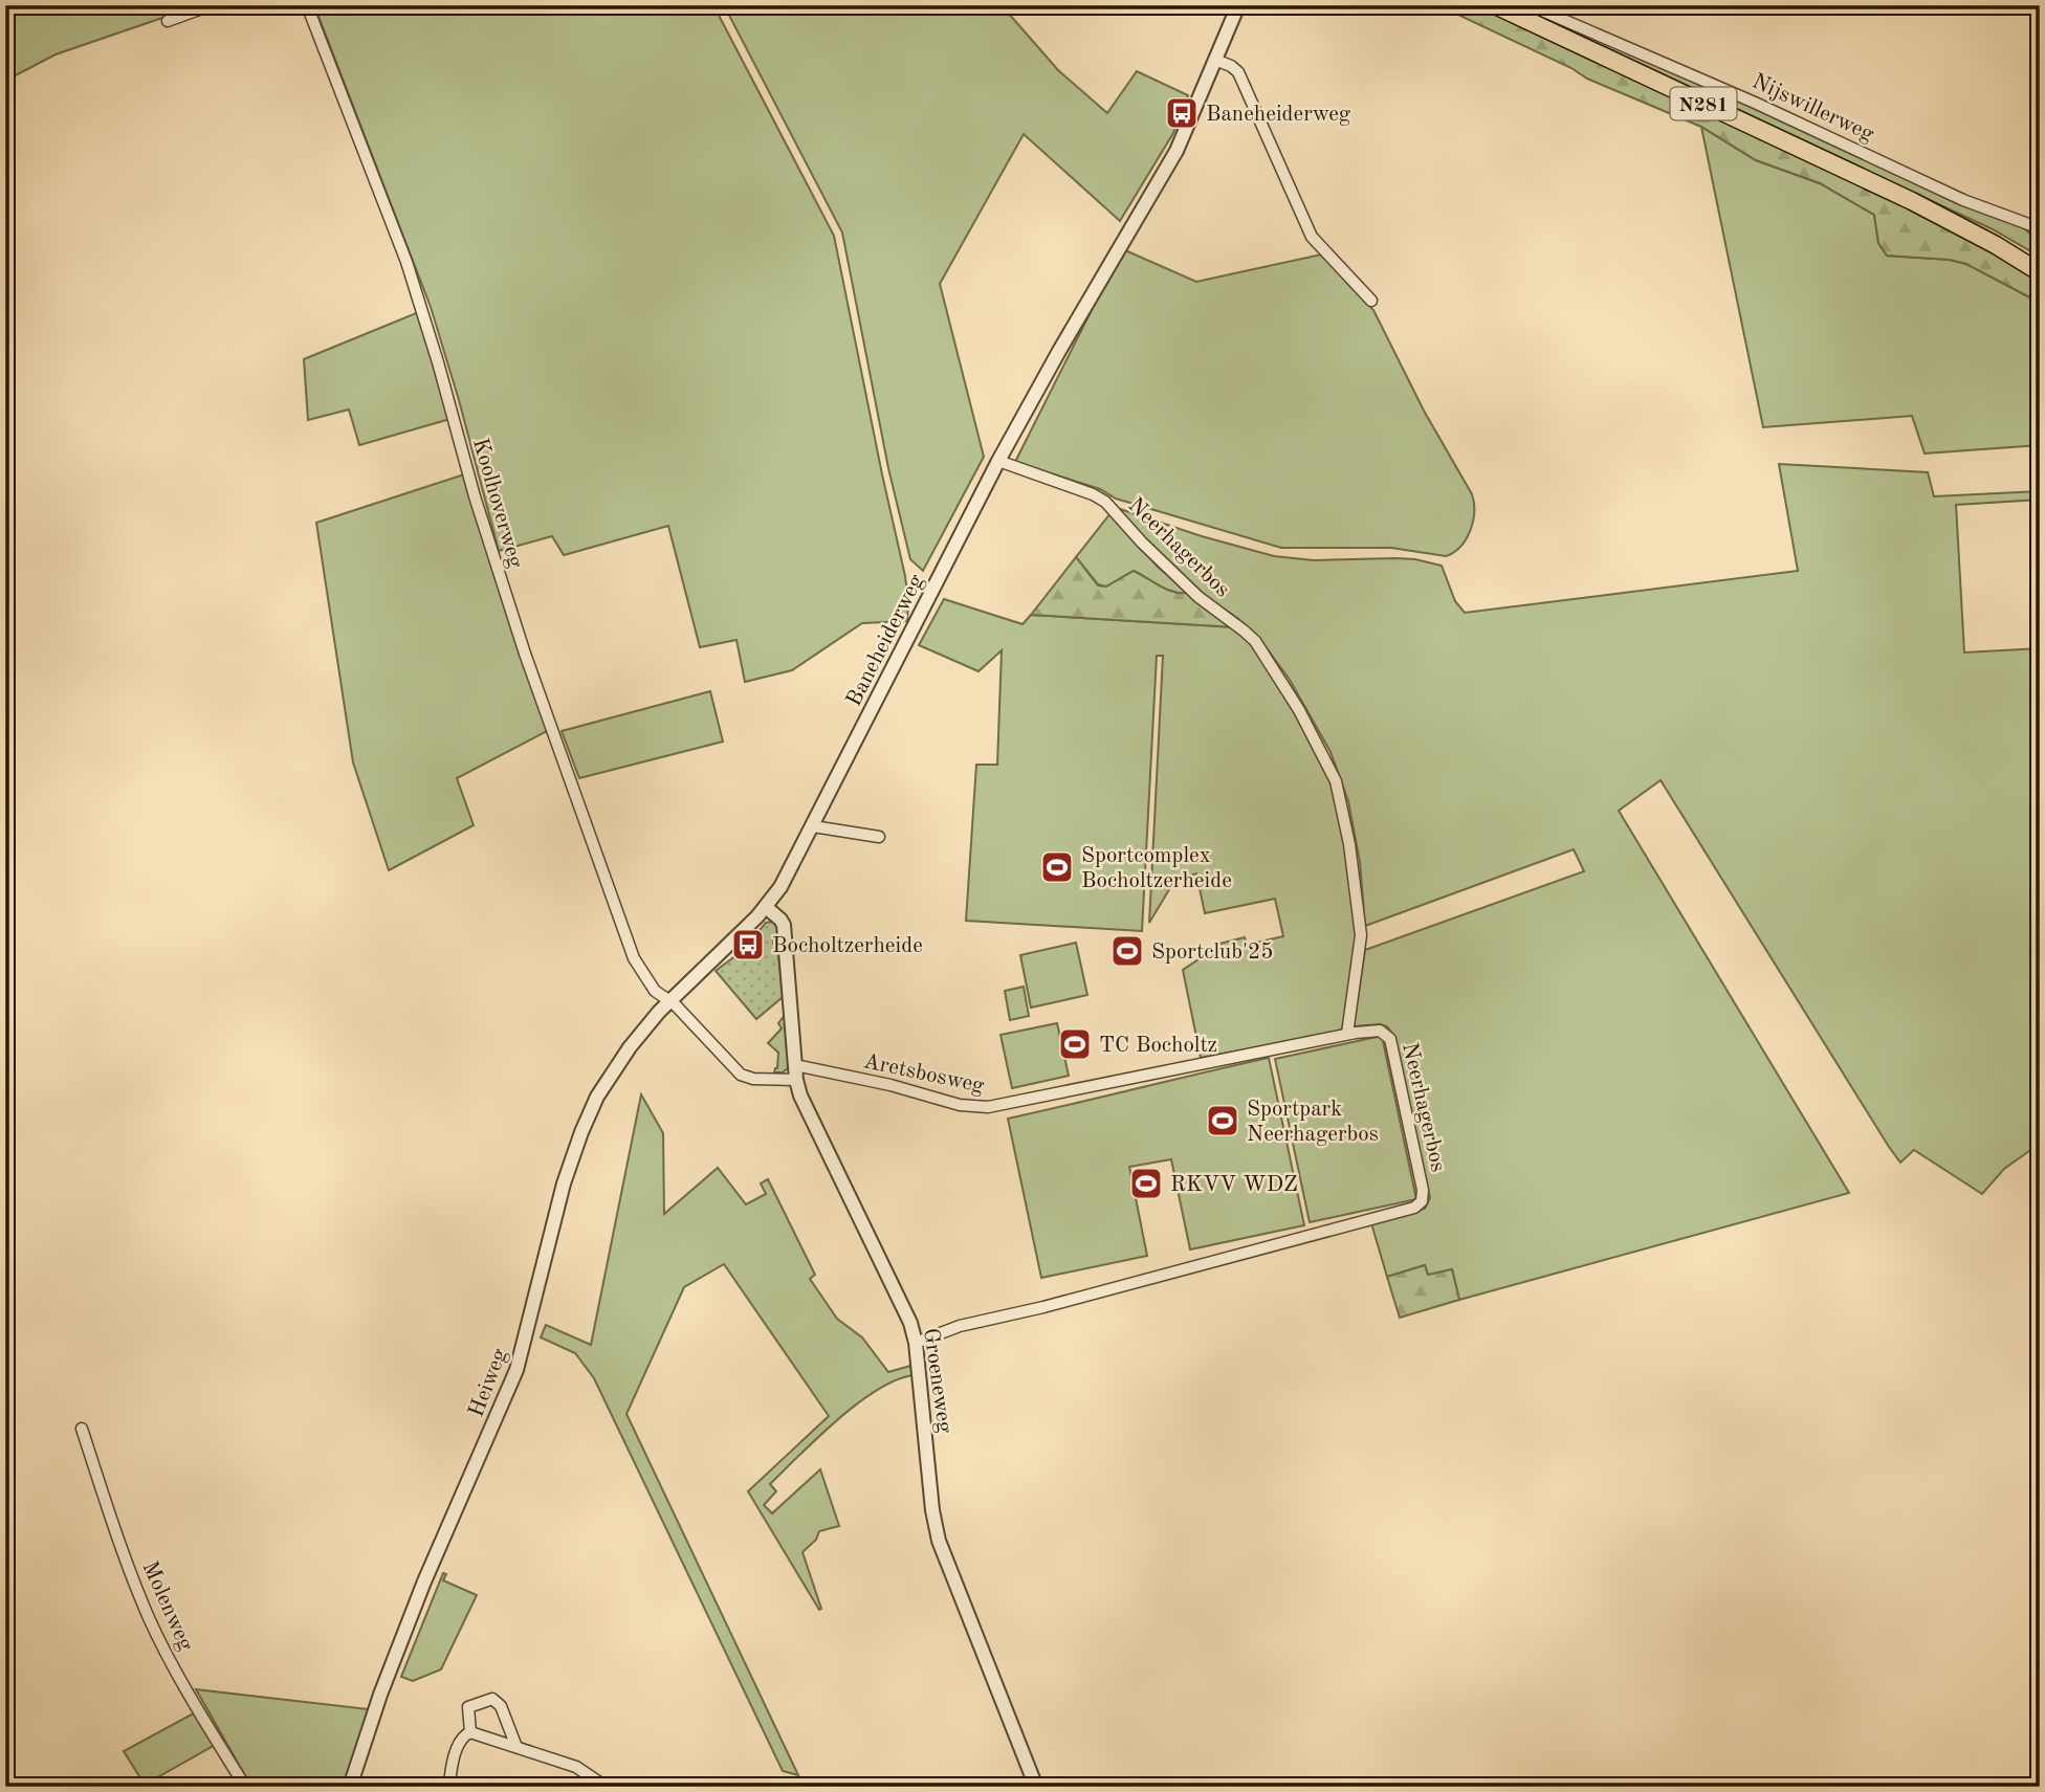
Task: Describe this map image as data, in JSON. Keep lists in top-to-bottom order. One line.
{"streets":{"main road":["N281","Nijswillerweg"],"street":["Koolhoverweg","Neerhagerbos","Baneheiderweg","Aretsbosweg","Groeneweg","Heiweg","Molenweg"]},"crossings":[["Koolhoverweg","Baneheiderweg"],["Koolhoverweg","Aretsbosweg"],["Koolhoverweg","Groeneweg"],["Koolhoverweg","Heiweg"],["Neerhagerbos","Baneheiderweg"],["Neerhagerbos","Aretsbosweg"],["Neerhagerbos","Groeneweg"],["Baneheiderweg","Groeneweg"],["Baneheiderweg","Heiweg"],["Aretsbosweg","Groeneweg"]],"places":{"bus stop":["Baneheiderweg","Bocholtzerheide"],"sports":["Sportcomplex Bocholtzerheide","Sportclub'25","TC Bocholtz","Sportpark Neerhagerbos","RKVV WDZ"]}}
